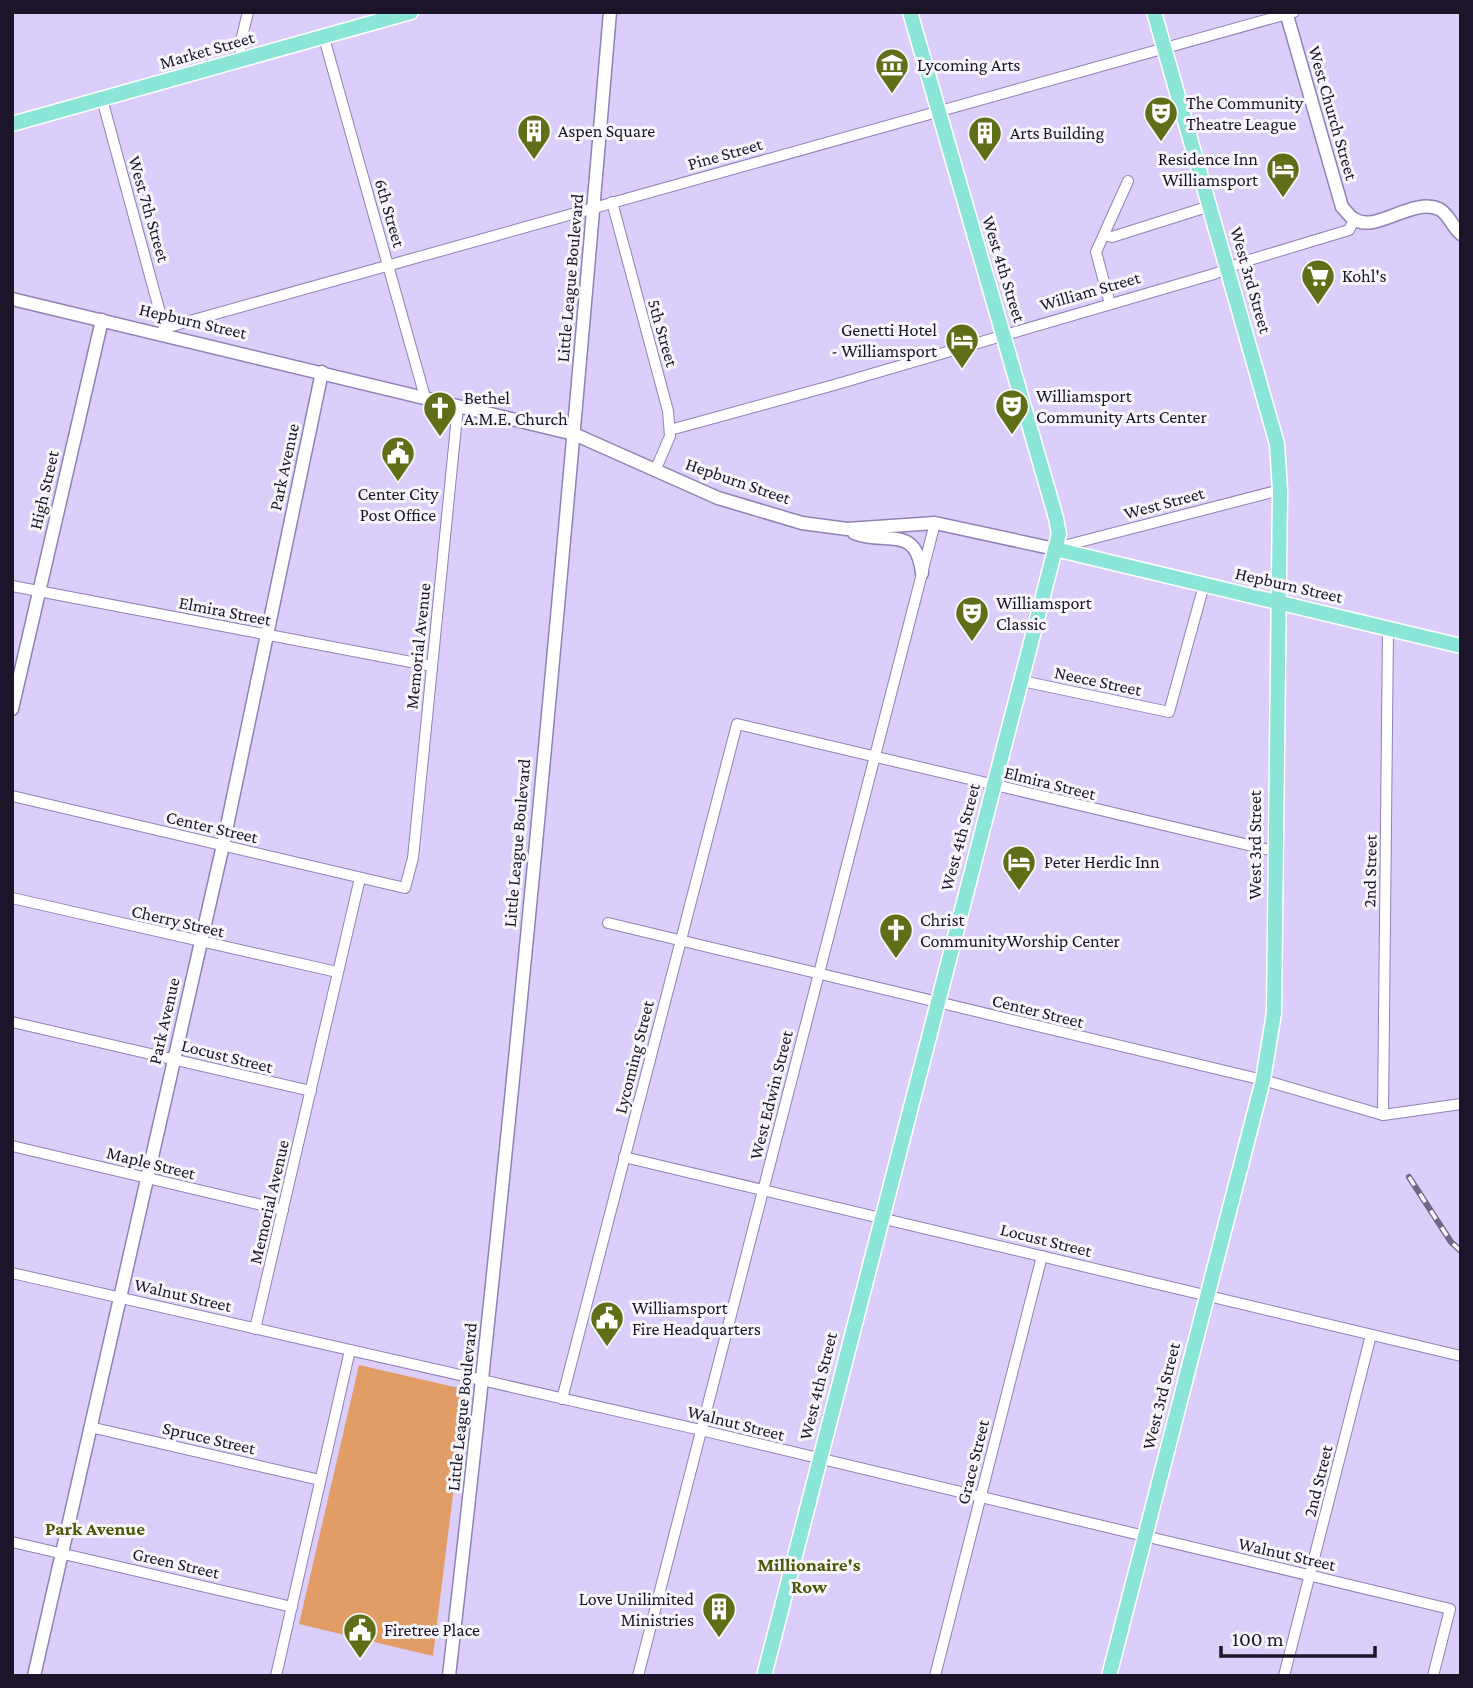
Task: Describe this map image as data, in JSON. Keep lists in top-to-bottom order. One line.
{"streets":{"main road":["Market Street","West 4th Street","West 3rd Street","Hepburn Street"],"street":["West Church Street","Pine Street","West 7th Street","6th Street","Little League Boulevard","William Street","5th Street","Park Avenue","High Street","West Street","Elmira Street","Memorial Avenue","Neece Street","Center Street","2nd Street","Cherry Street","Locust Street","Lycoming Street","West Edwin Street","Maple Street","Walnut Street","Spruce Street","Grace Street","Green Street"]},"crossings":[["Market Street","West 7th Street"],["Market Street","6th Street"],["West Church Street","Pine Street"],["West Church Street","William Street"],["Pine Street","West 7th Street"],["Pine Street","6th Street"],["Pine Street","West 4th Street"],["Pine Street","Little League Boulevard"],["Pine Street","West 3rd Street"],["Pine Street","Hepburn Street"],["Pine Street","5th Street"],["West 7th Street","Hepburn Street"],["6th Street","Hepburn Street"],["West 4th Street","William Street"],["West 4th Street","Hepburn Street"],["West 4th Street","West Street"],["West 4th Street","Elmira Street"],["West 4th Street","Neece Street"],["West 4th Street","Center Street"],["West 4th Street","Locust Street"],["West 4th Street","Walnut Street"],["Little League Boulevard","Hepburn Street"],["Little League Boulevard","Walnut Street"],["West 3rd Street","William Street"],["West 3rd Street","Hepburn Street"],["West 3rd Street","West Street"],["West 3rd Street","Elmira Street"],["West 3rd Street","Center Street"],["West 3rd Street","Locust Street"],["West 3rd Street","Walnut Street"],["William Street","5th Street"],["Hepburn Street","5th Street"],["Hepburn Street","Park Avenue"],["Hepburn Street","High Street"],["Hepburn Street","West Street"],["Hepburn Street","Memorial Avenue"],["Hepburn Street","Neece Street"],["Hepburn Street","2nd Street"],["Hepburn Street","West Edwin Street"],["Park Avenue","Elmira Street"],["Park Avenue","Center Street"],["Park Avenue","Cherry Street"],["Park Avenue","Locust Street"],["Park Avenue","Maple Street"],["Park Avenue","Walnut Street"],["Park Avenue","Spruce Street"],["Park Avenue","Green Street"],["High Street","Elmira Street"],["Elmira Street","Memorial Avenue"],["Elmira Street","Lycoming Street"],["Elmira Street","West Edwin Street"],["Memorial Avenue","Center Street"],["Memorial Avenue","Cherry Street"],["Memorial Avenue","Locust Street"],["Memorial Avenue","Maple Street"],["Memorial Avenue","Walnut Street"],["Center Street","2nd Street"],["Center Street","Lycoming Street"],["Center Street","West Edwin Street"],["2nd Street","Locust Street"],["2nd Street","Walnut Street"],["Locust Street","Lycoming Street"],["Locust Street","West Edwin Street"],["Locust Street","Grace Street"],["Lycoming Street","Walnut Street"],["West Edwin Street","Walnut Street"],["Walnut Street","Grace Street"]],"districts":["Park Avenue","Millionaire's Row"],"places":{"museum":["Lycoming Arts"],"theatre":["The Community Theatre League","Williamsport Community Arts Center","Williamsport Classic"],"building":["Aspen Square","Arts Building","Love Unilimited Ministries"],"hotel":["Residence Inn Williamsport","Genetti Hotel - Williamsport","Peter Herdic Inn"],"supermarket":["Kohl's"],"church":["Bethel A.M.E. Church","Christ CommunityWorship Center"],"public building":["Center City Post Office","Williamsport Fire Headquarters","Firetree Place"]},"scale_bar":"100 m"}
